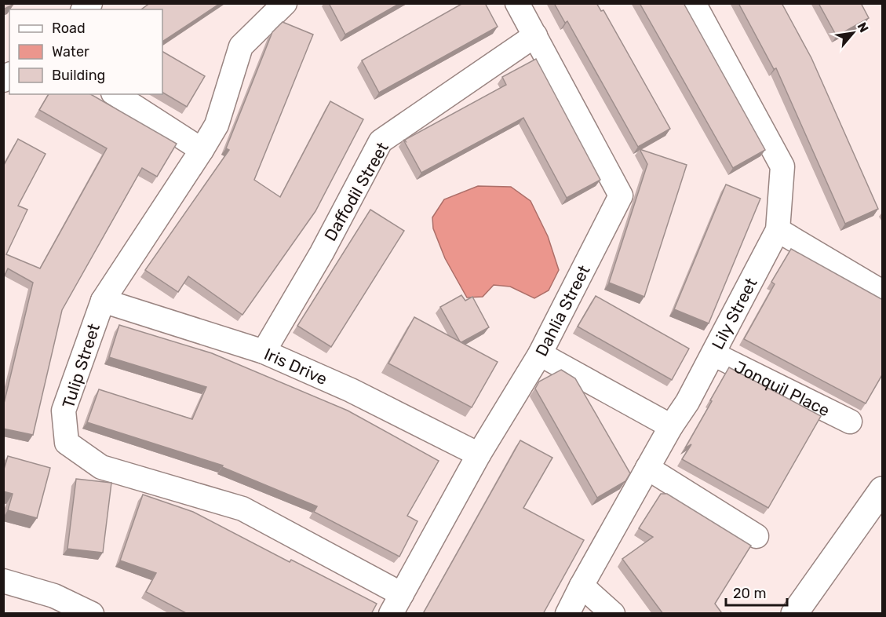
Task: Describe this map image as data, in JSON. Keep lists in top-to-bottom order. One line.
{"streets":{"street":["Daffodil Street","Dahlia Street","Lily Street","Tulip Street","Iris Drive","Jonquil Place"]},"crossings":[["Daffodil Street","Dahlia Street"],["Daffodil Street","Iris Drive"],["Dahlia Street","Tulip Street"],["Dahlia Street","Iris Drive"],["Lily Street","Jonquil Place"],["Tulip Street","Iris Drive"]],"legend":["Road","Water","Building"],"scale_bar":"20 m","north":"top right"}
